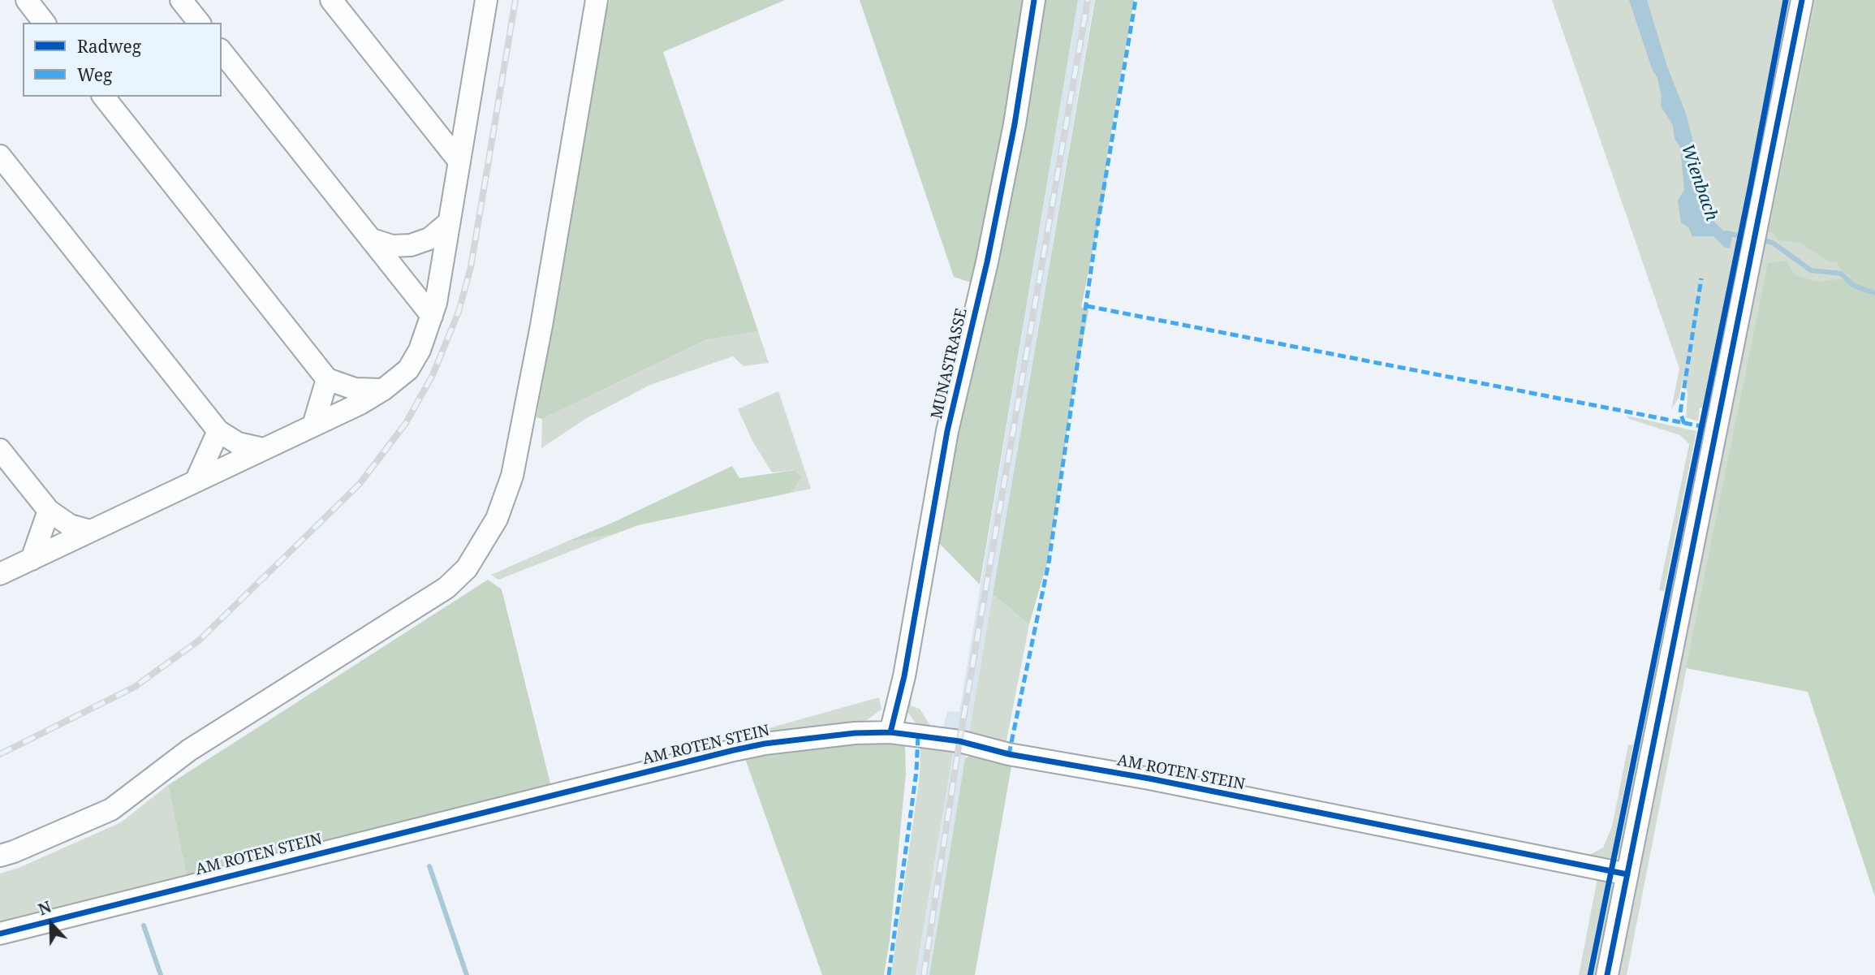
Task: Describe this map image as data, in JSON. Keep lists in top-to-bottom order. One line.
{"streets":{"street":["MUNASTRASSE","AM ROTEN STEIN"]},"crossings":[["MUNASTRASSE","AM ROTEN STEIN"]],"water":["Wienbach"],"legend":["Radweg","Weg"],"north":"top"}
